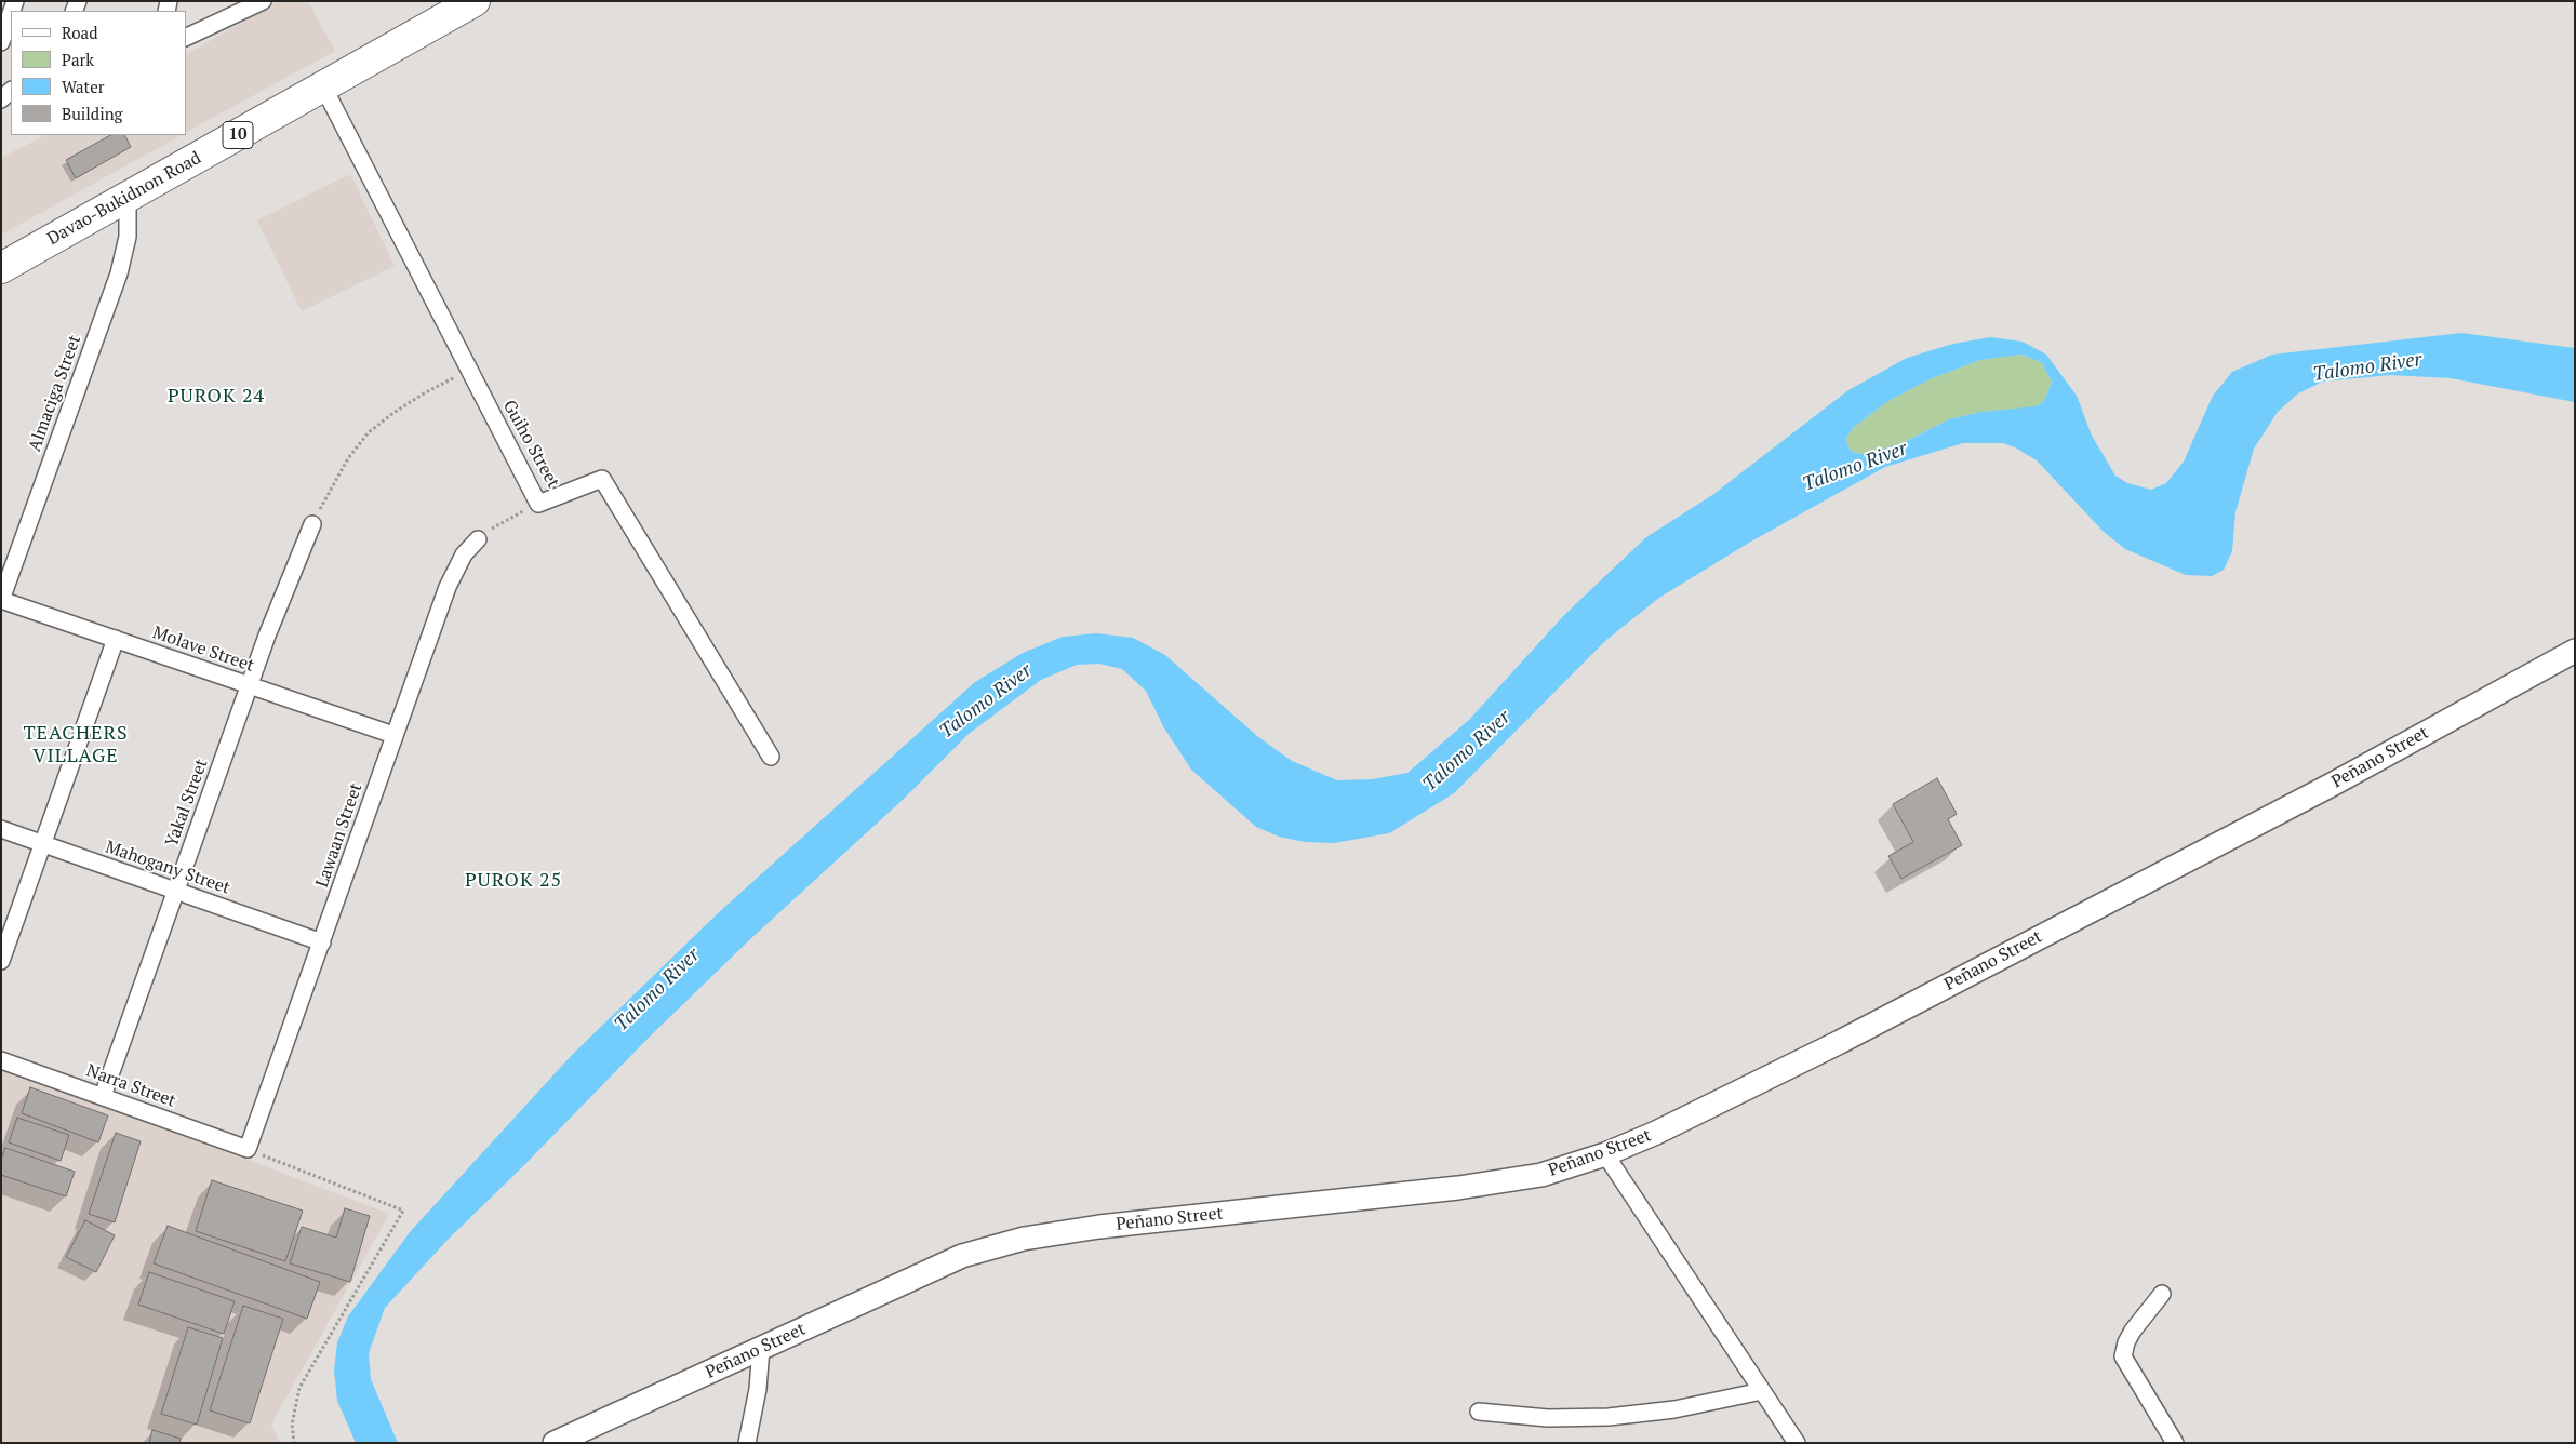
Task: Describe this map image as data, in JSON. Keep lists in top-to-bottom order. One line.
{"streets":{"highway":["10","Davao-Bukidnon Road"],"street":["Almaciga Street","Guiho Street","Molave Street","Peñano Street","Yakal Street","Lawaan Street","Mahogany Street","Narra Street"]},"crossings":[["Davao-Bukidnon Road","Almaciga Street"],["Davao-Bukidnon Road","Guiho Street"],["Almaciga Street","Molave Street"],["Molave Street","Yakal Street"],["Molave Street","Lawaan Street"],["Yakal Street","Mahogany Street"],["Yakal Street","Narra Street"],["Lawaan Street","Mahogany Street"],["Lawaan Street","Narra Street"]],"districts":["PUROK 24","TEACHERS VILLAGE","PUROK 25"],"water":["Talomo River"],"legend":["Road","Park","Water","Building"]}
